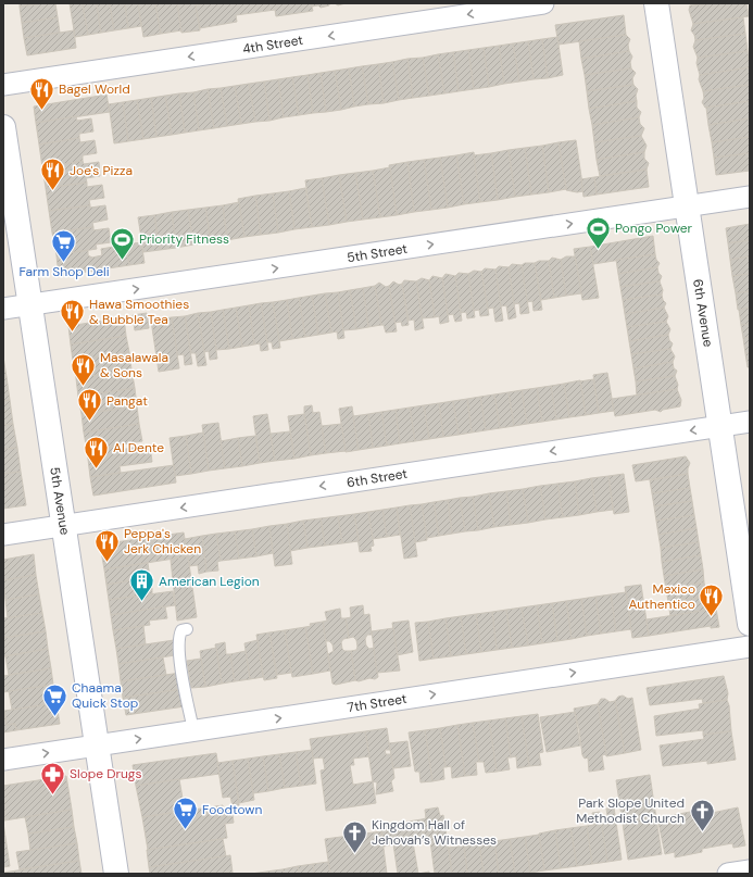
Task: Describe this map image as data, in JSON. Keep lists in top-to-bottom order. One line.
{"streets":{"street":["4th Street","5th Street","6th Avenue","6th Street","5th Avenue","7th Street"]},"crossings":[["5th Street","6th Avenue"],["5th Street","5th Avenue"],["6th Avenue","6th Street"],["6th Street","5th Avenue"],["5th Avenue","7th Street"]],"one_way":["4th Street","5th Street","6th Street","7th Street"],"places":{"restaurant":["Bagel World","Joe's Pizza","Hawa Smoothies & Bubble Tea","Masalawala & Sons","Pangat","Al Dente","Peppa's Jerk Chicken","Mexico Authentico"],"sports":["Pongo Power","Priority Fitness"],"supermarket":["Farm Shop Deli","Chaama Quick Stop","Foodtown"],"building":["American Legion"],"pharmacy":["Slope Drugs"],"church":["Park Slope United Methodist Church","Kingdom Hall of Jehovah’s Witnesses"]}}
